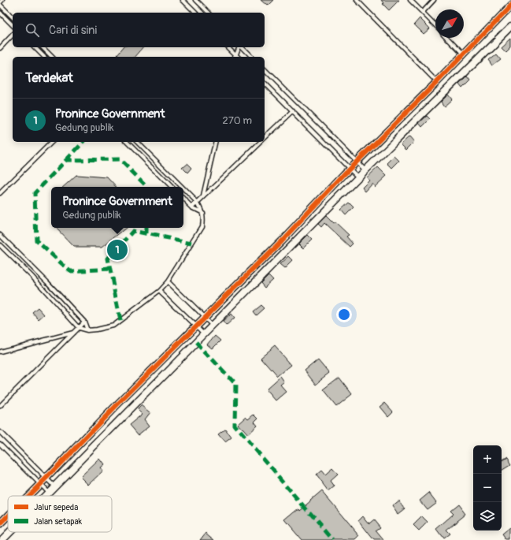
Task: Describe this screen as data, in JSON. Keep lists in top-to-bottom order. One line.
{"legend":["Jalur sepeda","Jalan setapak"],"north":"top right","page":{"search":"Cari di sini","heading":"Terdekat","list":[{"mark":"1","name":"Pronince Government","note":"Gedung publik","value":"270 m"}],"popup":["Pronince Government","Gedung publik"],"pins":"1","map_buttons":["+","−"]}}
